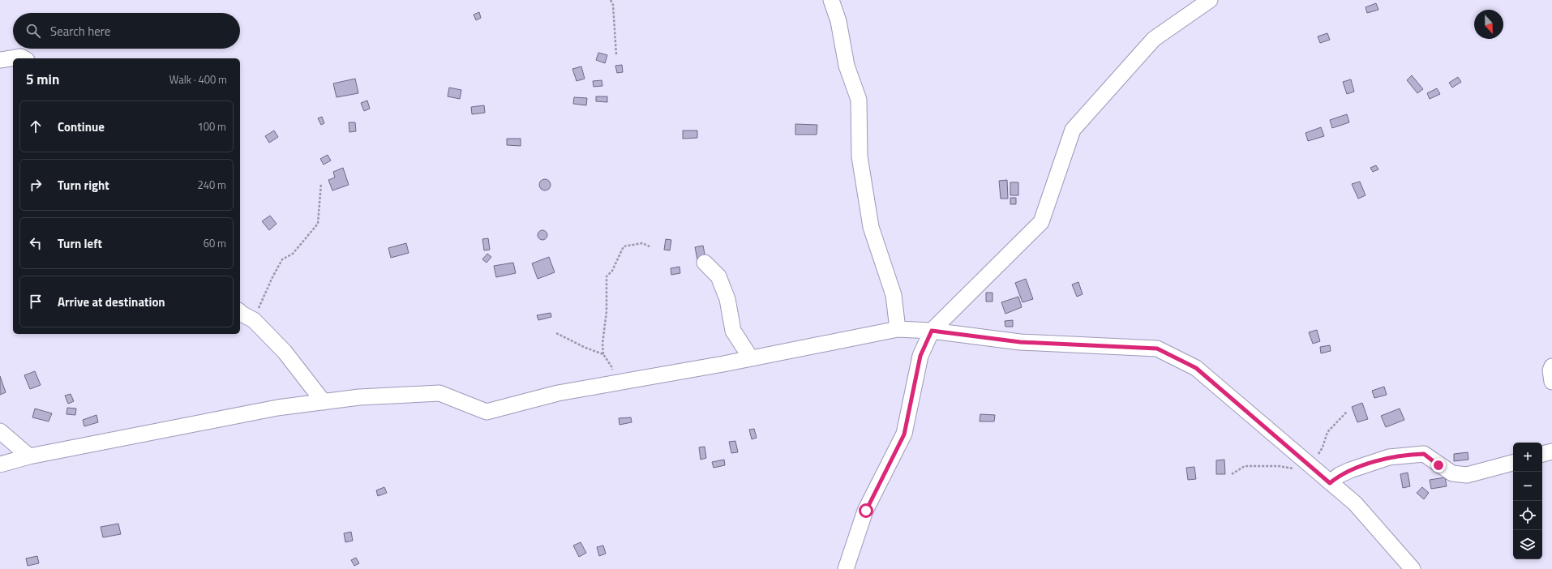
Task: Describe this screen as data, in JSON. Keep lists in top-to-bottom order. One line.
{"north":"bottom","page":{"search":"Search here","heading":["5 min","Walk · 400 m"],"list":[["Continue","100 m"],["Turn right","240 m"],["Turn left","60 m"],"Arrive at destination"],"map_buttons":["+","−"]}}
